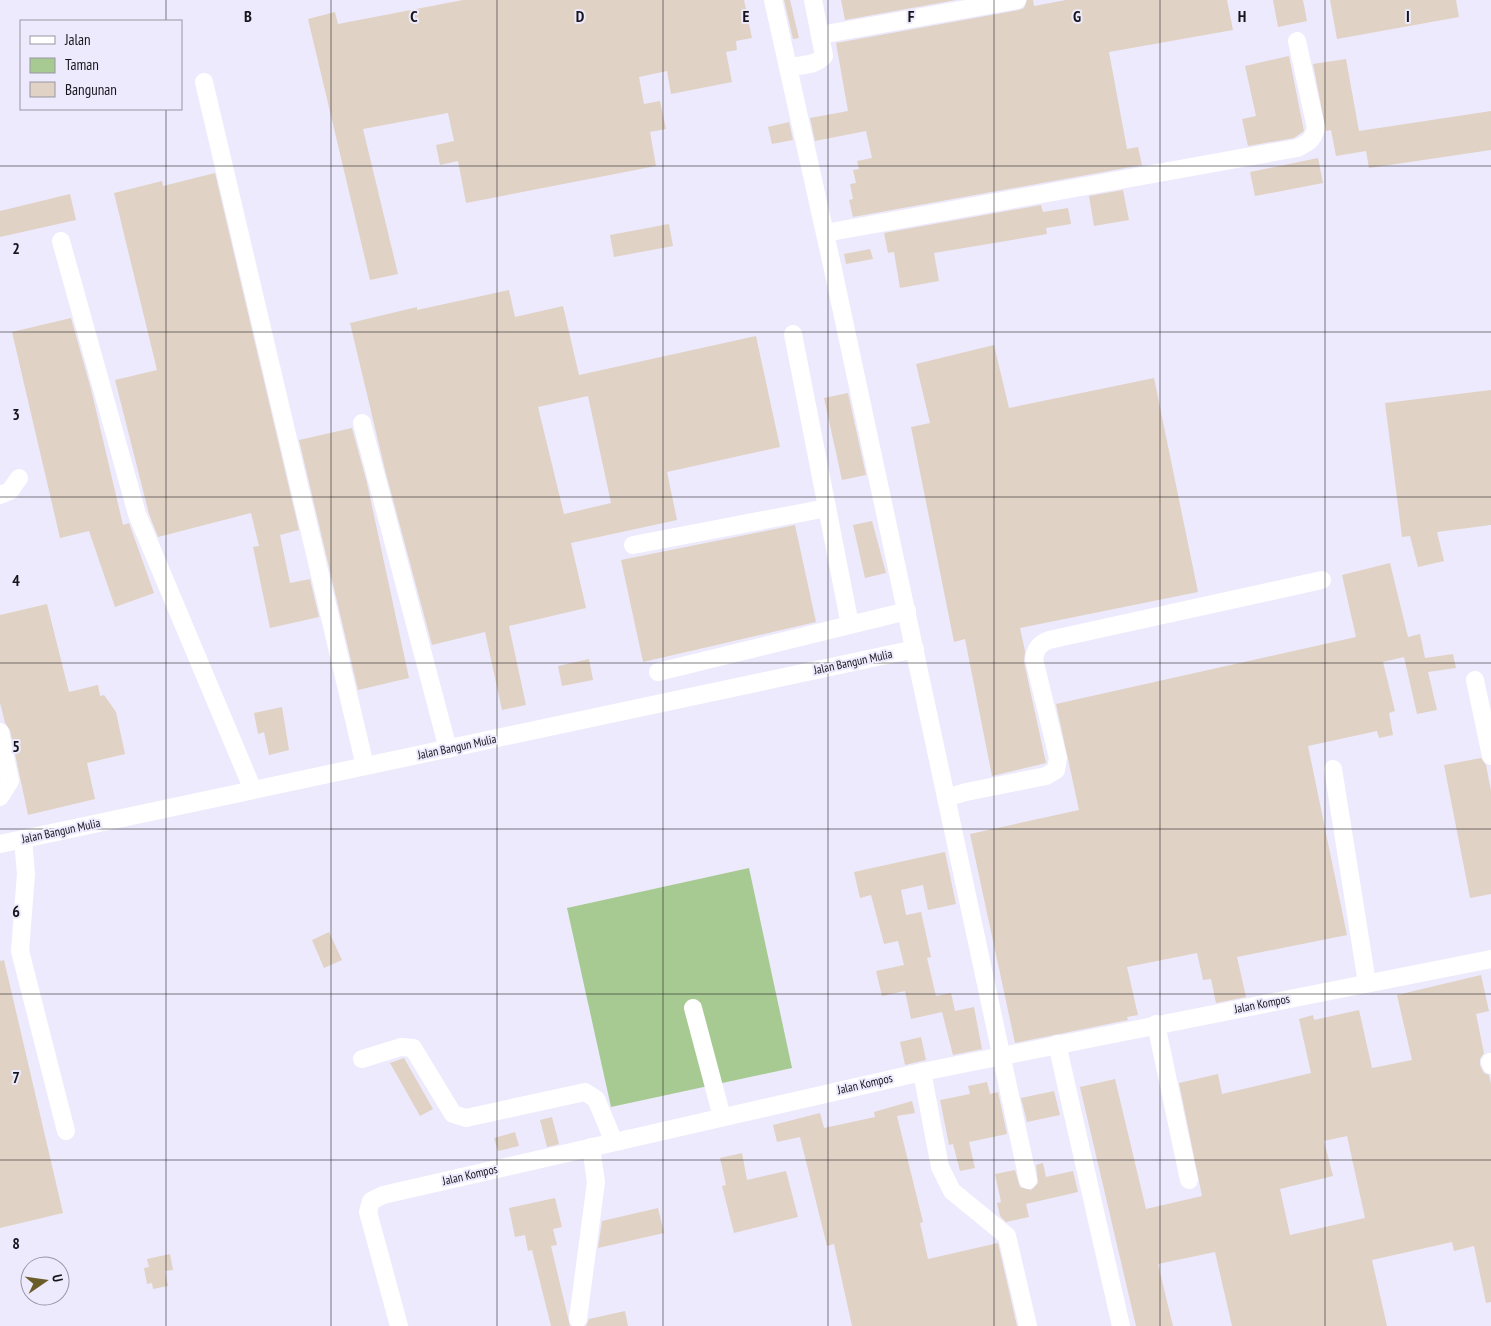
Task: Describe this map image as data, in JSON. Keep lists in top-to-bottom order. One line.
{"streets":{"street":["Jalan Bangun Mulia","Jalan Kompos"]},"legend":["Jalan","Taman","Bangunan"],"north":"right","grid":{"columns":["B","C","D","E","F","G","H","I"],"rows":["2","3","4","5","6","7","8"]}}
